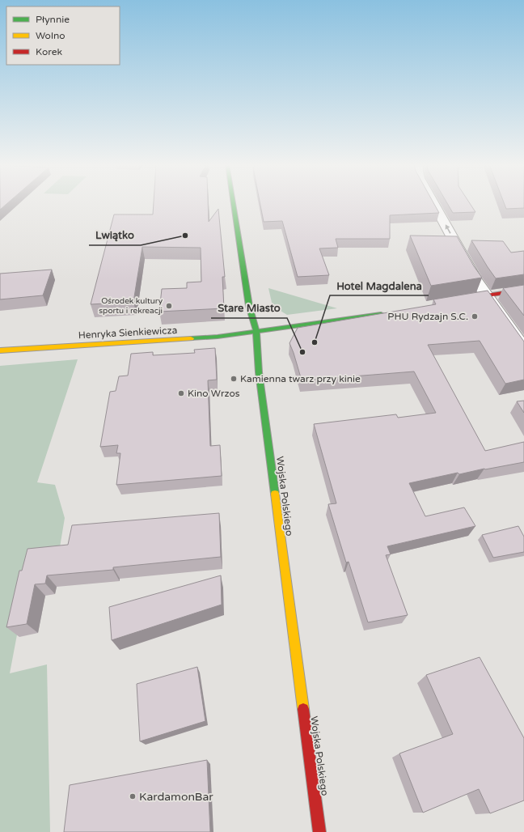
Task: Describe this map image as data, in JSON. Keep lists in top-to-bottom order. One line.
{"streets":{"street":["Henryka Sienkiewicza","Wojska Polskiego"]},"crossings":[["Henryka Sienkiewicza","Wojska Polskiego"]],"places":["Lwiątko","Ośrodek kultury sportu i rekreacji","PHU Rydzajn S.C.","Hotel Magdalena","Stare Miasto","Kamienna twarz przy kinie","Kino Wrzos","KardamonBar"],"legend":["Płynnie","Wolno","Korek"]}
